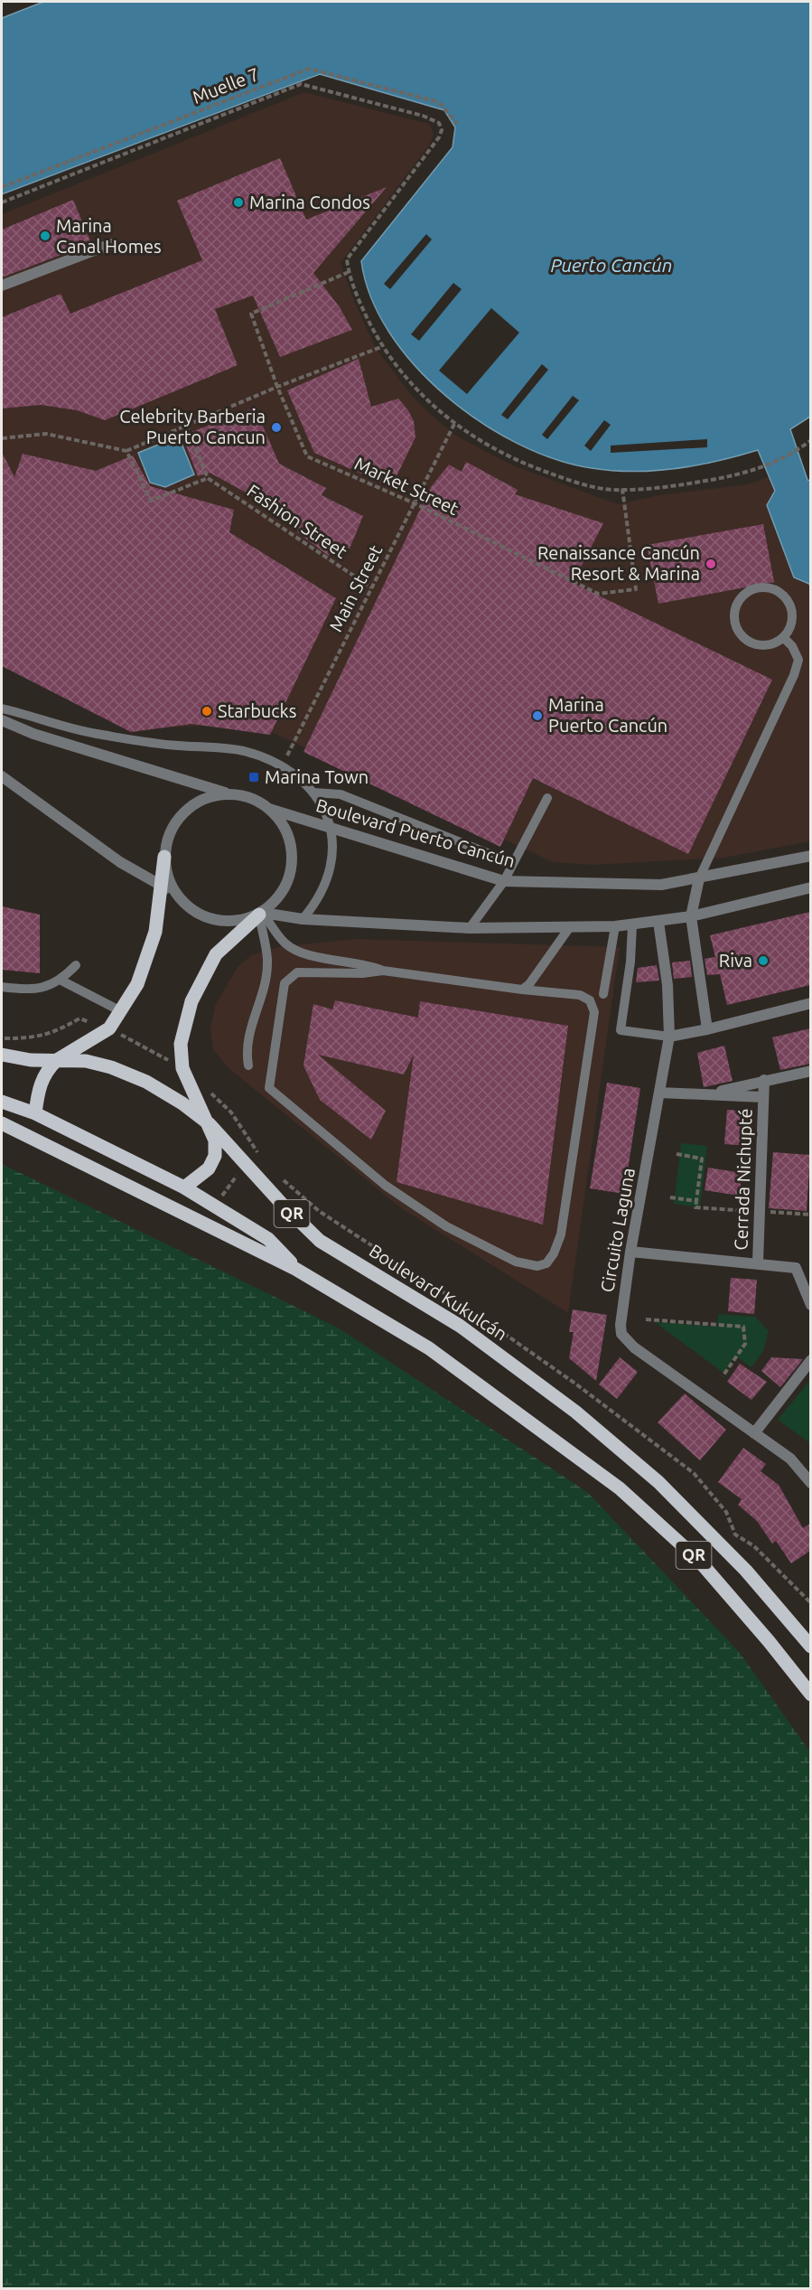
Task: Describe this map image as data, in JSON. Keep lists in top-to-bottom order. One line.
{"streets":{"main road":["QR","Boulevard Kukulcán"],"street":["Boulevard Puerto Cancún","Cerrada Nichupté","Circuito Laguna"],"path":["Muelle 7","Market Street","Fashion Street","Main Street"]},"crossings":[["Market Street","Main Street"],["Fashion Street","Main Street"],["Cerrada Nichupté","Circuito Laguna"]],"water":["Puerto Cancún"],"places":{"other":["Marina Condos","Marina Canal Homes","Celebrity Barberia Puerto Cancun","Renaissance Cancún Resort & Marina","Starbucks","Marina Puerto Cancún","Riva"],"transit":["Marina Town"]}}
